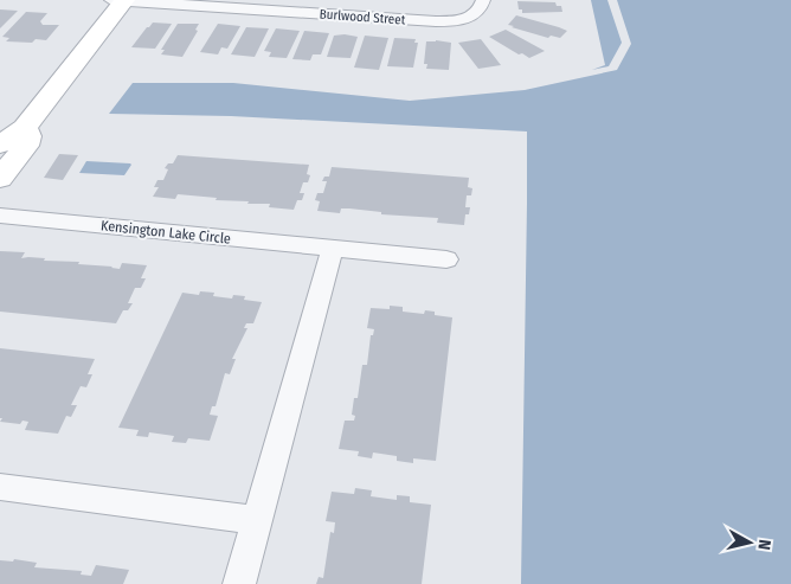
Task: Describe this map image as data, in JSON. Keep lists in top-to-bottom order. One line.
{"streets":{"street":["Burlwood Street","Kensington Lake Circle"]},"north":"right"}
